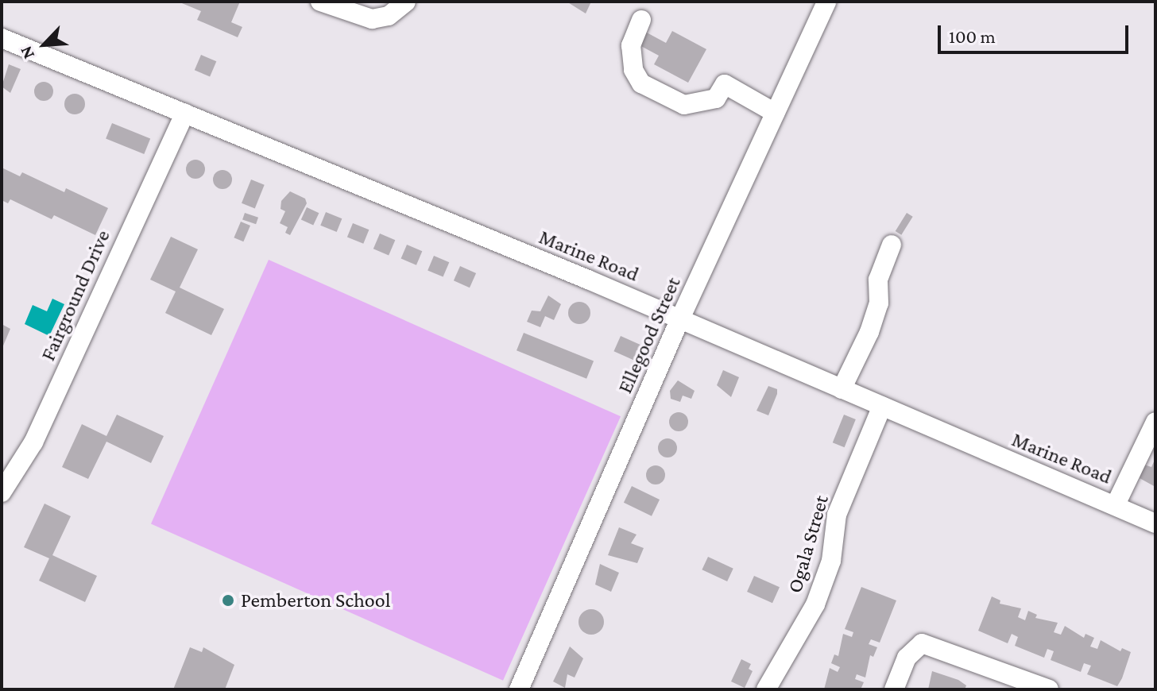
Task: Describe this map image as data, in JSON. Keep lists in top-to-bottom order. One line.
{"streets":{"street":["Marine Road","Fairground Drive","Ellegood Street","Ogala Street"]},"crossings":[["Marine Road","Fairground Drive"],["Marine Road","Ellegood Street"],["Marine Road","Ogala Street"]],"places":["Pemberton School"],"scale_bar":"100 m","north":"bottom left"}
